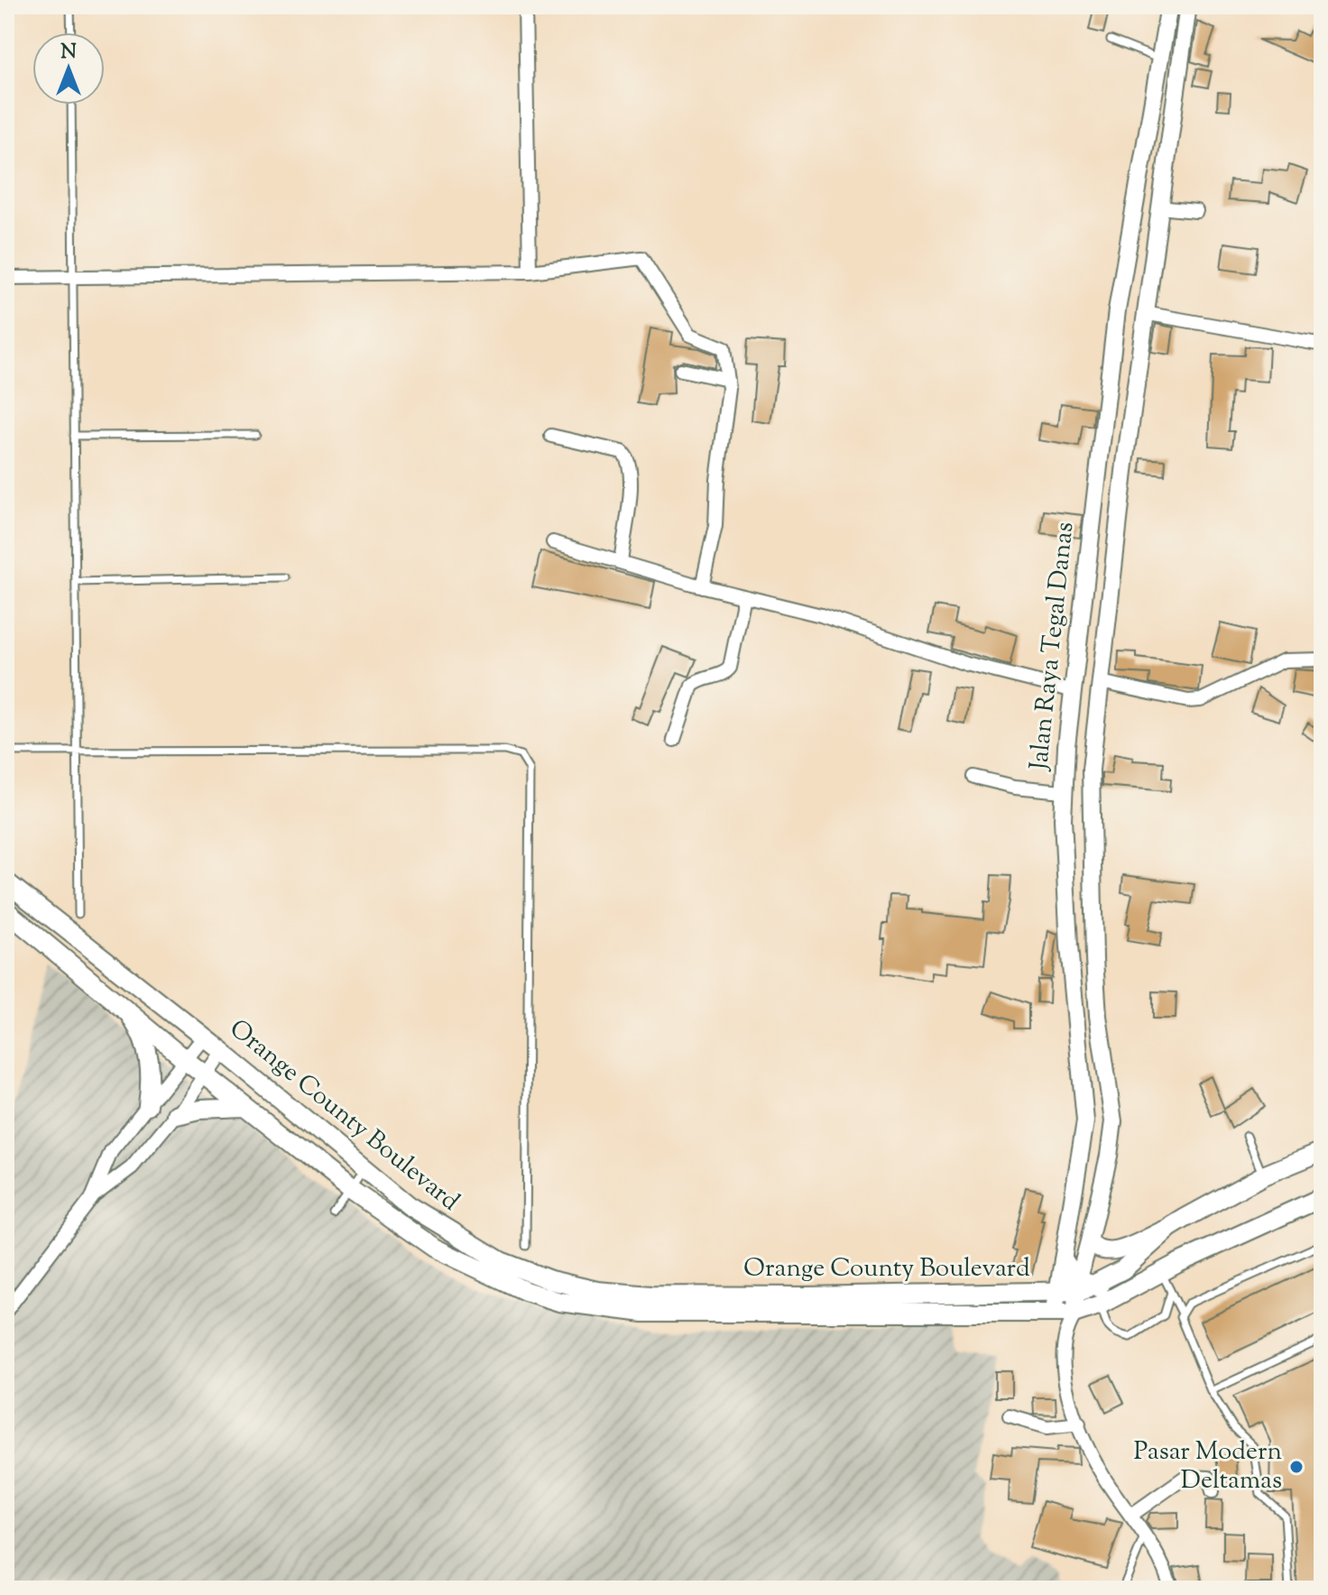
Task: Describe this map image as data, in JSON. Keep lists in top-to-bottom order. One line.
{"streets":{"main road":["Orange County Boulevard"],"street":["Jalan Raya Tegal Danas"]},"crossings":[["Jalan Raya Tegal Danas","Orange County Boulevard"]],"places":["Pasar Modern Deltamas"],"north":"top"}
